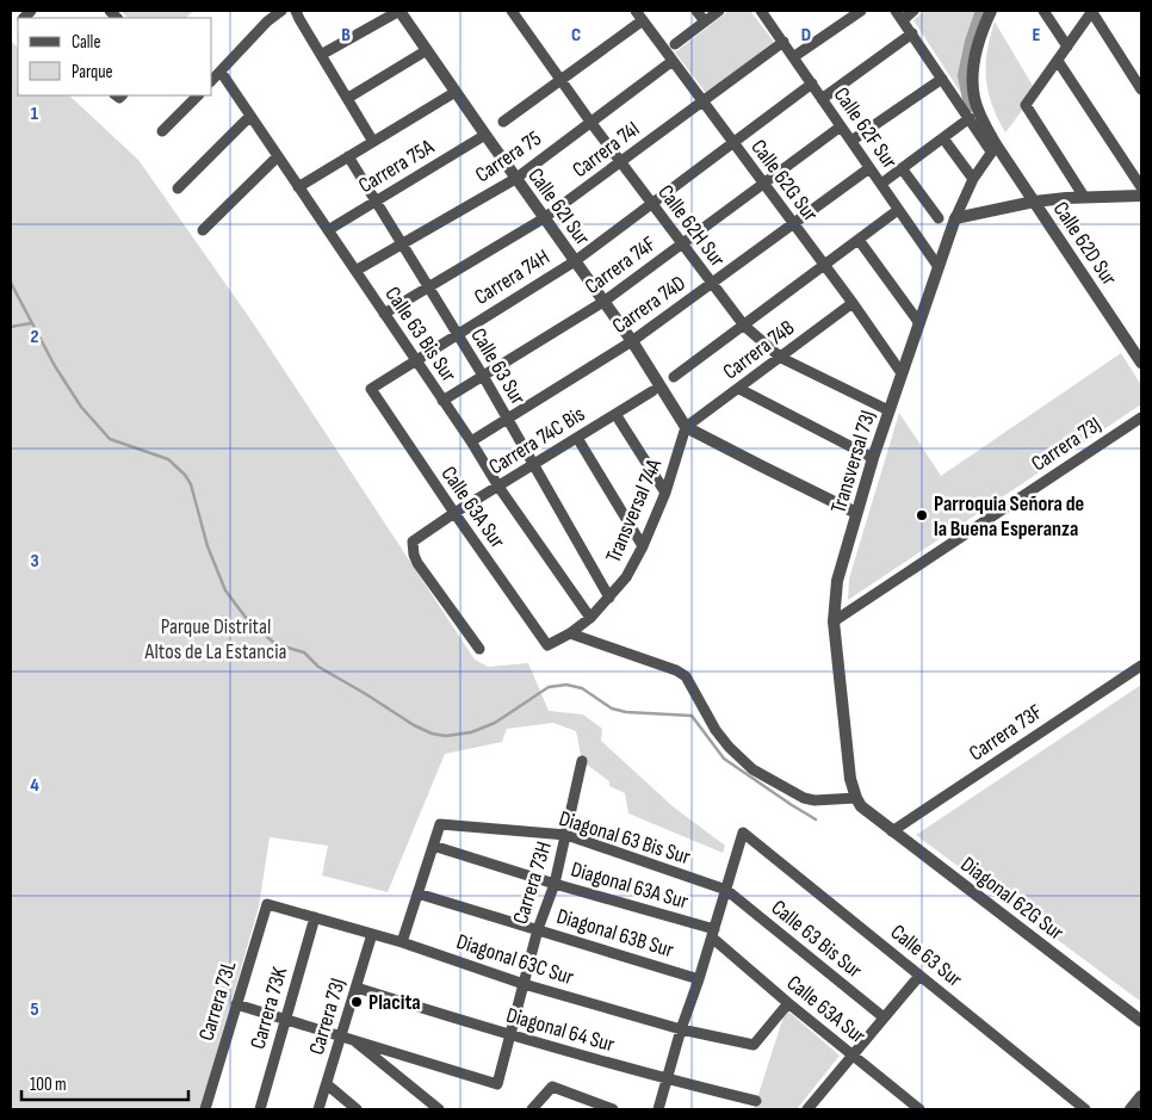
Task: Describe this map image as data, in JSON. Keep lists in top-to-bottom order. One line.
{"streets":{"street":["Calle 62F Sur","Carrera 74I","Carrera 75","Carrera 75A","Calle 62G Sur","Calle 62I Sur","Calle 62H Sur","Calle 62D Sur","Carrera 74F","Carrera 74H","Carrera 74D","Calle 63 Bis Sur","Carrera 74B","Calle 63 Sur","Carrera 74C Bis","Carrera 73J","Transversal 73J","Calle 63A Sur","Transversal 74A","Carrera 73F","Diagonal 63 Bis Sur","Carrera 73H","Diagonal 63A Sur","Diagonal 62G Sur","Diagonal 63B Sur","Diagonal 63C Sur","Carrera 73L","Carrera 73K","Diagonal 64 Sur"]},"crossings":[["Calle 62F Sur","Carrera 74I"],["Calle 62F Sur","Carrera 74F"],["Calle 62F Sur","Carrera 74H"],["Calle 62F Sur","Carrera 74D"],["Calle 62F Sur","Transversal 73J"],["Carrera 74I","Calle 62G Sur"],["Carrera 74I","Calle 62I Sur"],["Carrera 74I","Calle 62H Sur"],["Carrera 74I","Calle 63 Bis Sur"],["Carrera 74I","Calle 63 Sur"],["Carrera 75","Calle 62G Sur"],["Carrera 75","Calle 62I Sur"],["Carrera 75","Calle 62H Sur"],["Carrera 75","Calle 63 Bis Sur"],["Carrera 75","Calle 63 Sur"],["Carrera 75A","Calle 62I Sur"],["Carrera 75A","Calle 63 Bis Sur"],["Carrera 75A","Calle 63 Sur"],["Calle 62G Sur","Carrera 74F"],["Calle 62G Sur","Carrera 74H"],["Calle 62G Sur","Carrera 74D"],["Calle 62G Sur","Carrera 74B"],["Calle 62G Sur","Transversal 73J"],["Calle 62I Sur","Carrera 74F"],["Calle 62I Sur","Carrera 74H"],["Calle 62I Sur","Carrera 74D"],["Calle 62I Sur","Carrera 74B"],["Calle 62I Sur","Transversal 74A"],["Calle 62H Sur","Carrera 74F"],["Calle 62H Sur","Carrera 74H"],["Calle 62H Sur","Carrera 74D"],["Calle 62H Sur","Carrera 74B"],["Calle 62H Sur","Transversal 73J"],["Calle 62D Sur","Transversal 73J"],["Carrera 74F","Calle 63 Bis Sur"],["Carrera 74F","Calle 63 Sur"],["Carrera 74H","Calle 63 Bis Sur"],["Carrera 74H","Calle 63 Sur"],["Carrera 74H","Calle 63A Sur"],["Carrera 74D","Calle 63 Bis Sur"],["Carrera 74D","Calle 63 Sur"],["Calle 63 Bis Sur","Calle 63 Sur"],["Calle 63 Bis Sur","Carrera 74C Bis"],["Calle 63 Bis Sur","Transversal 74A"],["Calle 63 Bis Sur","Diagonal 63 Bis Sur"],["Carrera 74B","Transversal 74A"],["Calle 63 Sur","Carrera 74C Bis"],["Calle 63 Sur","Transversal 74A"],["Calle 63 Sur","Diagonal 63 Bis Sur"],["Carrera 74C Bis","Calle 63A Sur"],["Carrera 73J","Transversal 73J"],["Carrera 73J","Carrera 73H"],["Carrera 73J","Diagonal 63C Sur"],["Carrera 73J","Diagonal 64 Sur"],["Transversal 73J","Diagonal 62G Sur"],["Calle 63A Sur","Transversal 74A"],["Calle 63A Sur","Diagonal 63A Sur"],["Calle 63A Sur","Diagonal 63C Sur"],["Carrera 73F","Diagonal 62G Sur"],["Diagonal 63 Bis Sur","Carrera 73H"],["Diagonal 63 Bis Sur","Diagonal 63A Sur"],["Carrera 73H","Diagonal 63A Sur"],["Carrera 73H","Diagonal 63B Sur"],["Carrera 73H","Diagonal 63C Sur"],["Carrera 73H","Diagonal 64 Sur"],["Diagonal 63C Sur","Carrera 73L"],["Diagonal 63C Sur","Carrera 73K"]],"parks":["Parque Distrital Altos de La Estancia"],"places":["Parroquia Señora de la Buena Esperanza","Placita"],"legend":["Calle","Parque"],"scale_bar":"100 m","grid":{"columns":["B","C","D","E"],"rows":["1","2","3","4","5"]}}
